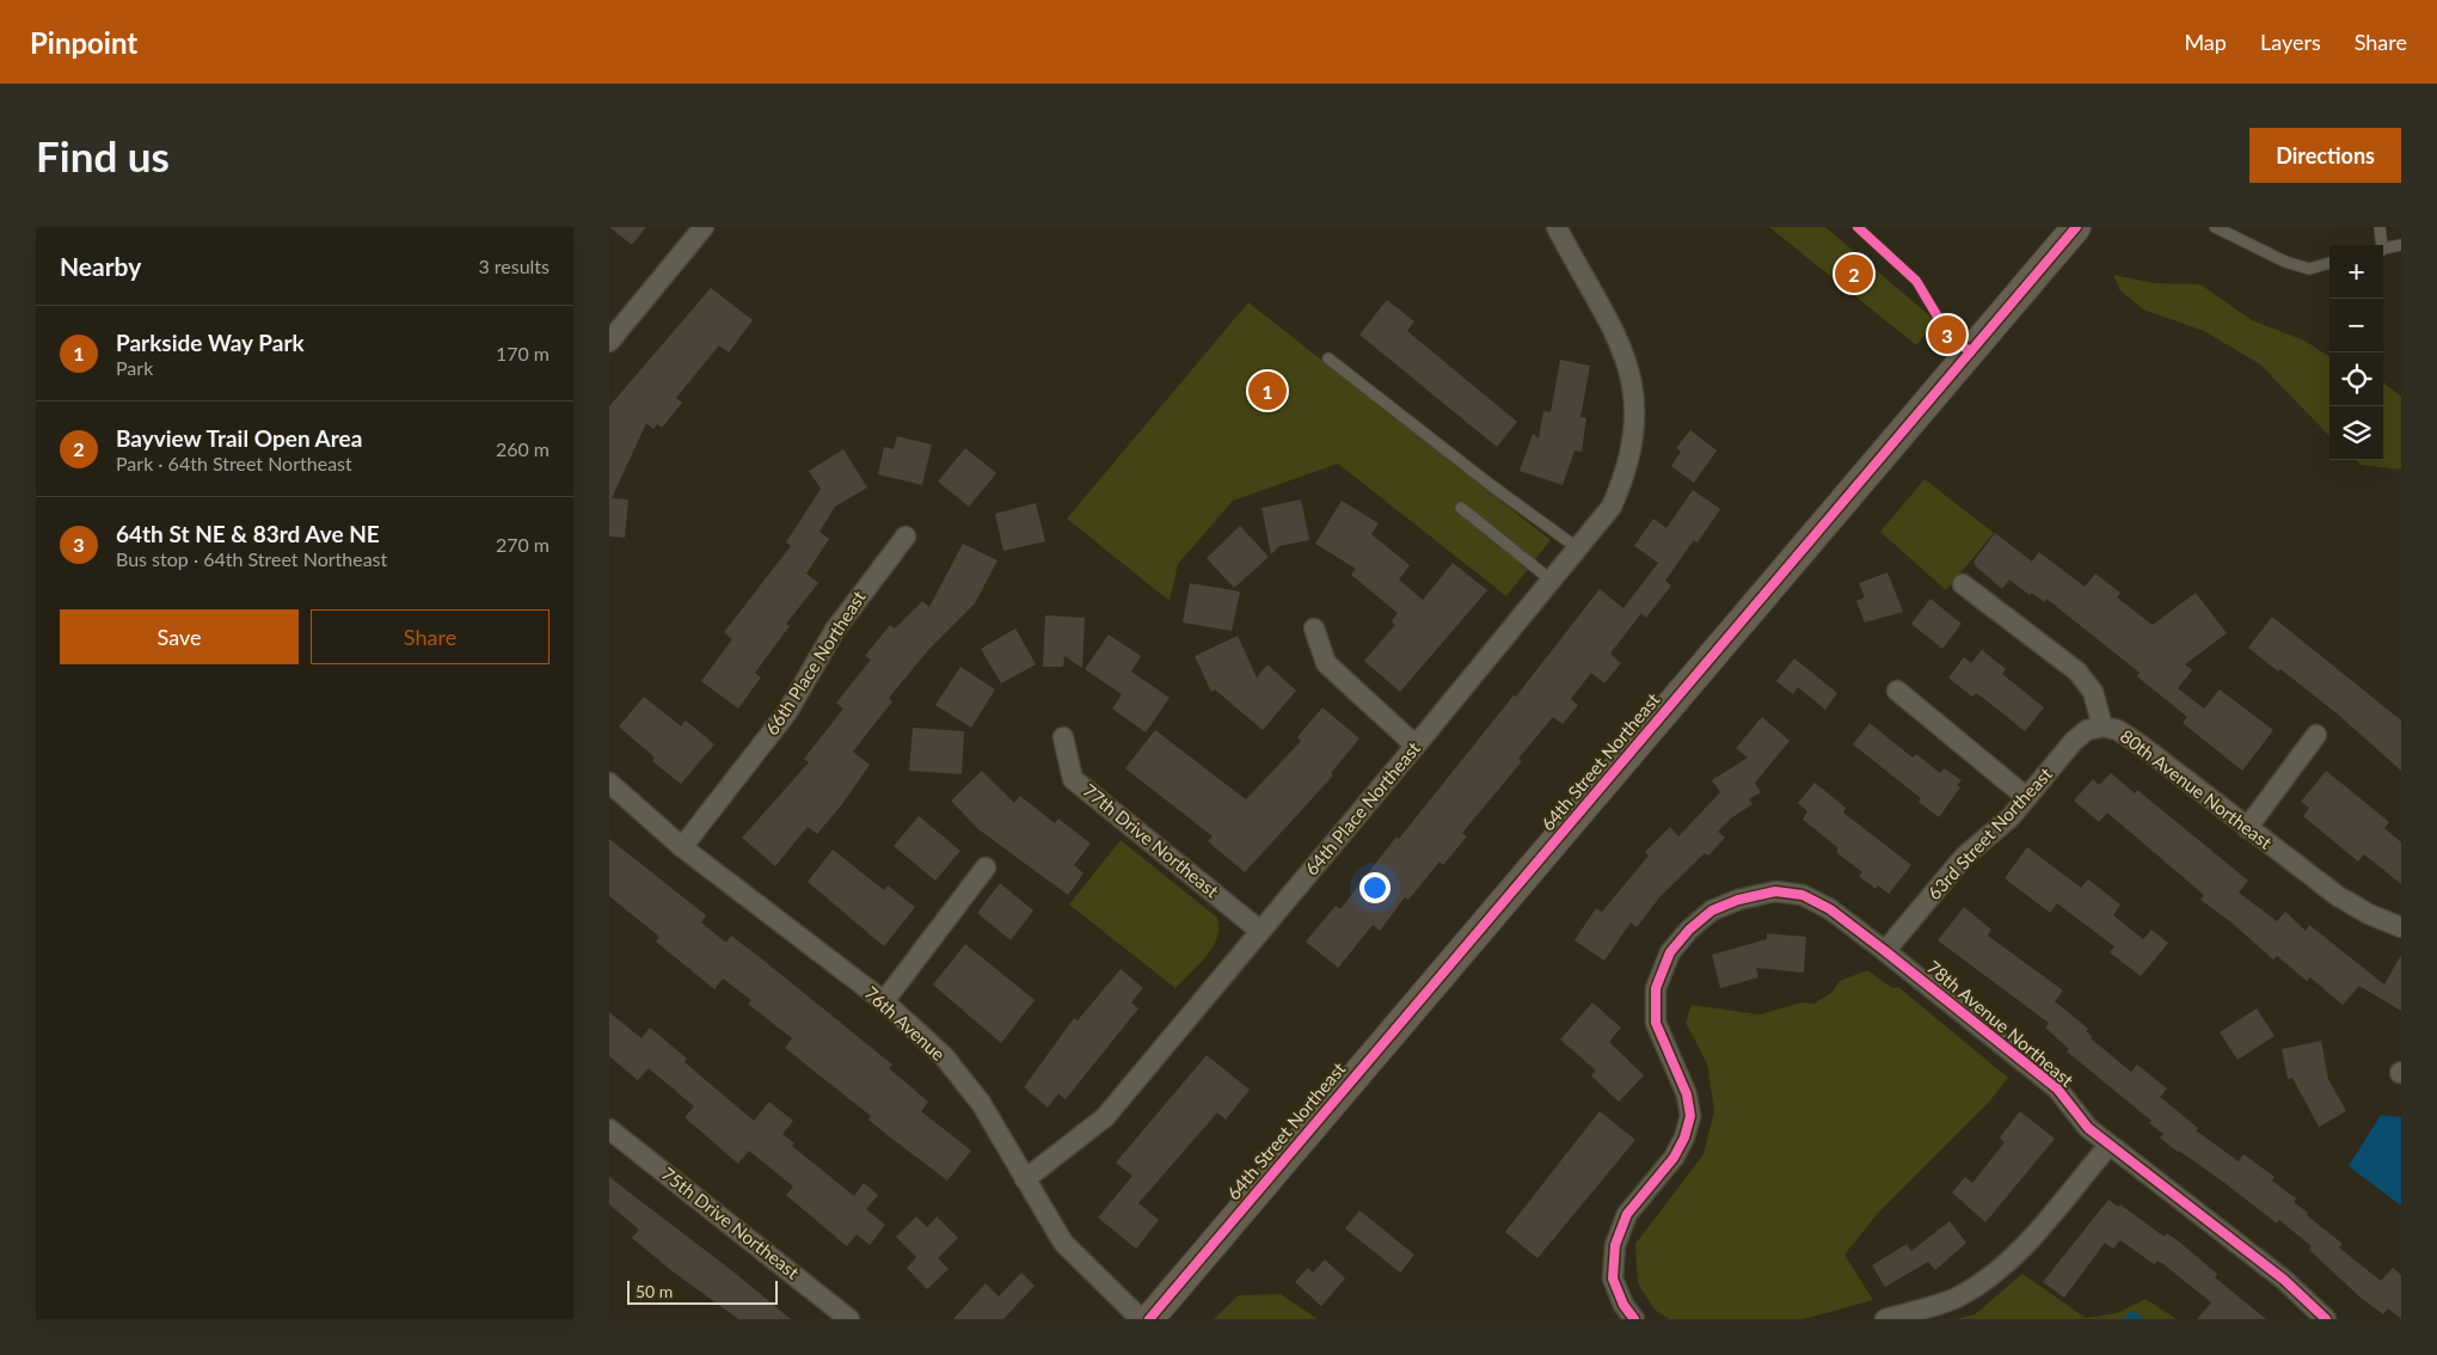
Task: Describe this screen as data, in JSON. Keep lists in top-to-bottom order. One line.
{"streets":{"main road":["64th Street Northeast"],"street":["66th Place Northeast","80th Avenue Northeast","64th Place Northeast","63rd Street Northeast","77th Drive Northeast","76th Avenue","78th Avenue Northeast","75th Drive Northeast"]},"crossings":[["66th Place Northeast","76th Avenue"],["80th Avenue Northeast","63rd Street Northeast"],["64th Place Northeast","77th Drive Northeast"],["64th Place Northeast","76th Avenue"],["63rd Street Northeast","78th Avenue Northeast"]],"scale_bar":"50 m","page":{"header":"Pinpoint","nav":["Map","Layers","Share"],"buttons":["Directions",["Save","Share"]],"title":"Find us","heading":["Nearby","3 results"],"map_buttons":["+","−"],"pins":["2","3","1"],"list":[{"mark":"1","name":"Parkside Way Park","note":"Park","value":"170 m"},{"mark":"2","name":"Bayview Trail Open Area","note":"Park · 64th Street Northeast","value":"260 m"},{"mark":"3","name":"64th St NE & 83rd Ave NE","note":"Bus stop · 64th Street Northeast","value":"270 m"}],"scale":"50 m"}}
